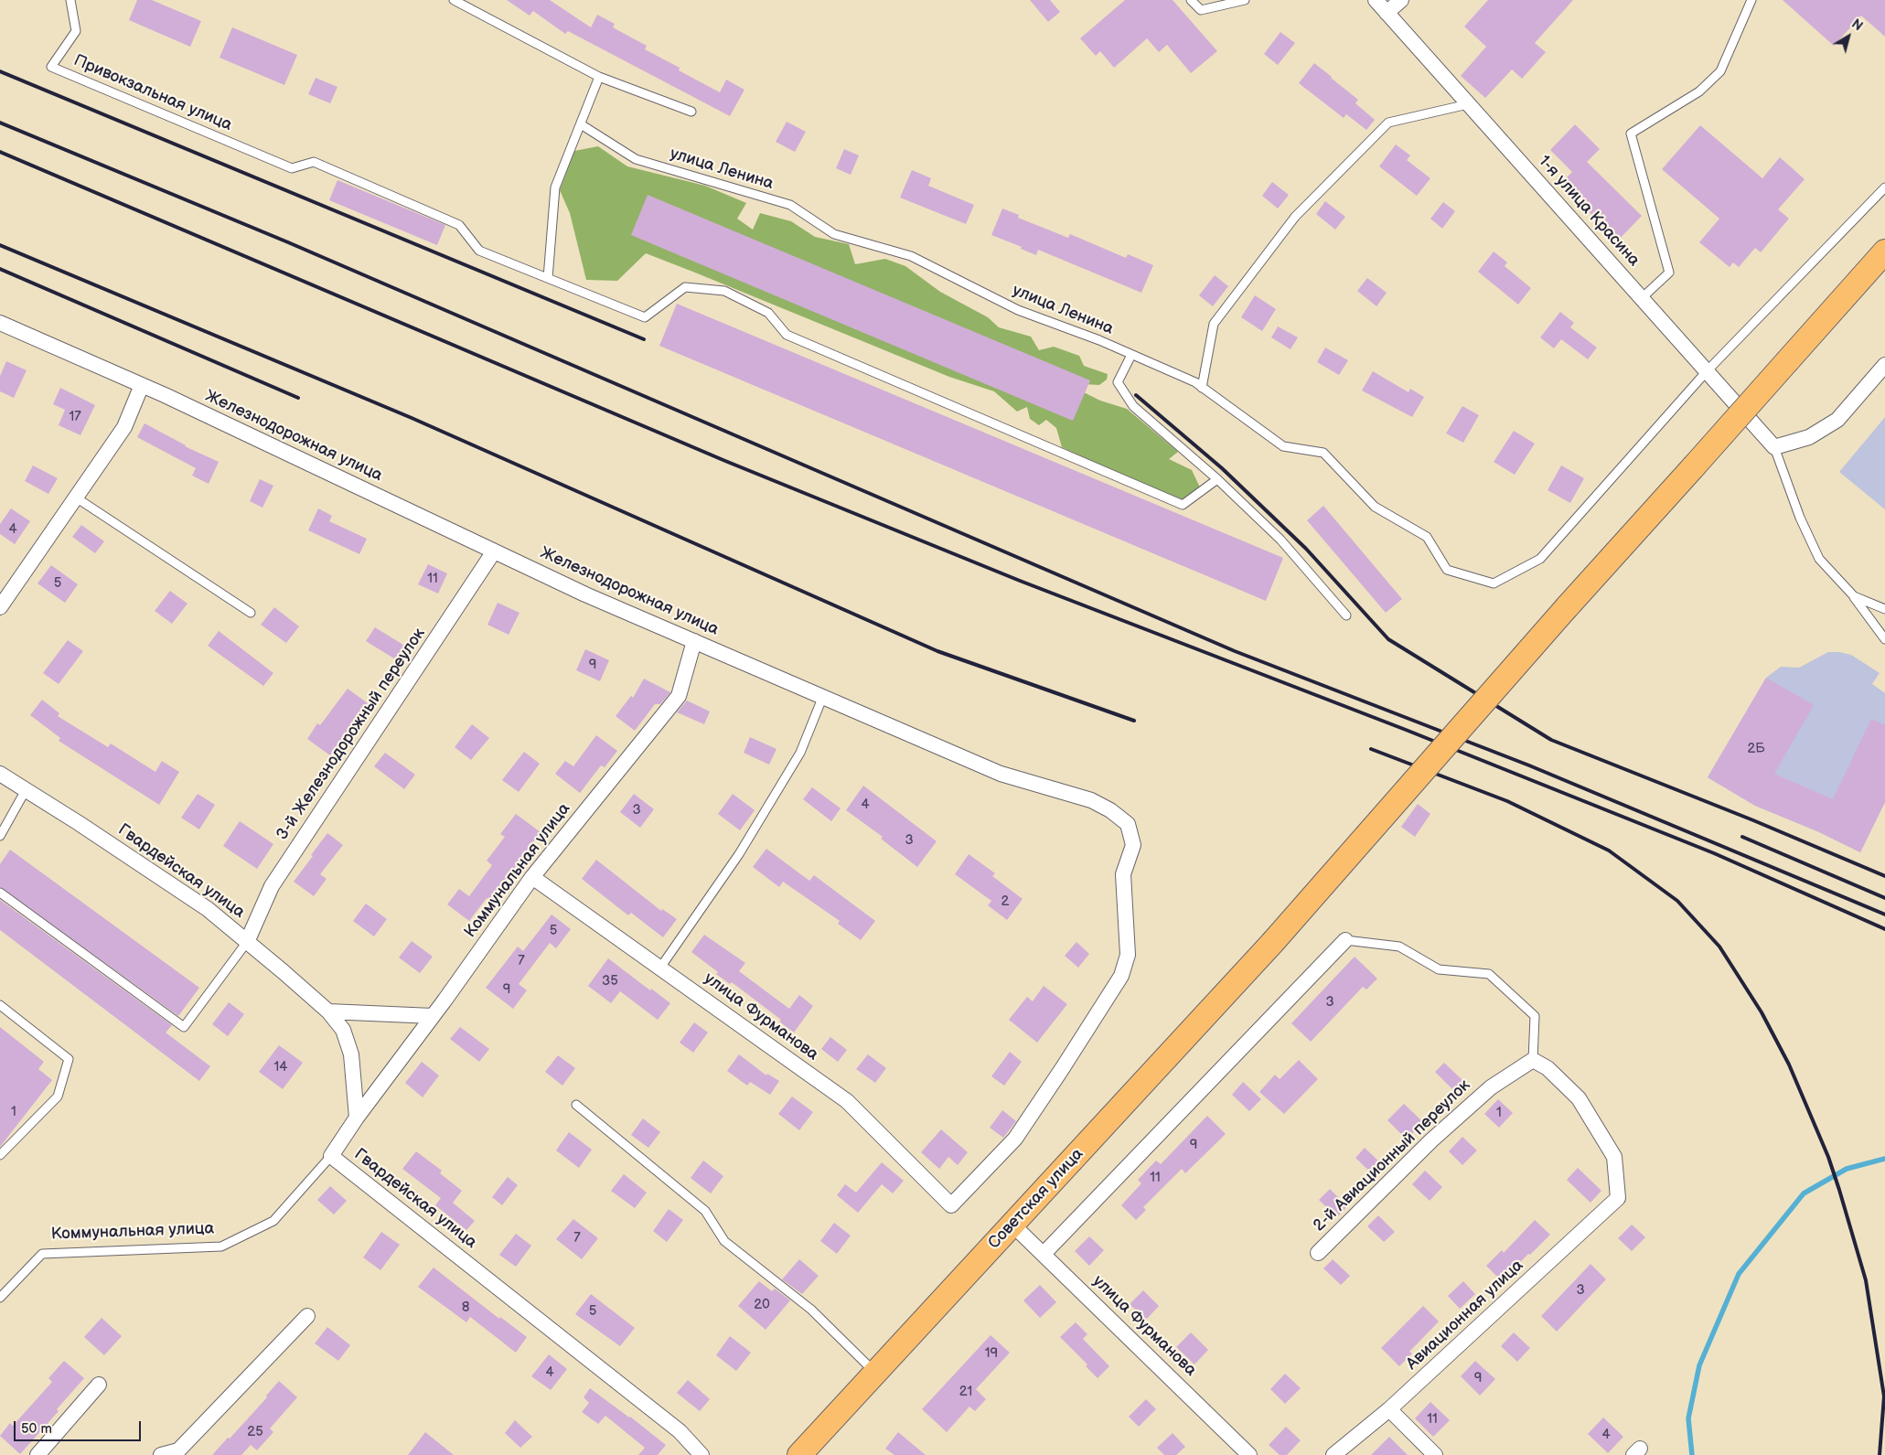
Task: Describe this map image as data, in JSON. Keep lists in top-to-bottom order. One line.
{"streets":{"main road":["Советская улица"],"street":["1-я улица Красина","Железнодорожная улица","3-й Железнодорожный переулок","Коммунальная улица","Гвардейская улица","улица Фурманова","2-й Авиационный переулок","Авиационная улица"],"lane":["Привокзальная улица","улица Ленина"]},"crossings":[["улица Ленина","1-я улица Красина"],["Железнодорожная улица","3-й Железнодорожный переулок"],["Железнодорожная улица","Коммунальная улица"],["Железнодорожная улица","улица Фурманова"],["3-й Железнодорожный переулок","Гвардейская улица"],["Коммунальная улица","Гвардейская улица"],["Коммунальная улица","улица Фурманова"],["улица Фурманова","Советская улица"],["2-й Авиационный переулок","Авиационная улица"]],"house_numbers":["17","4","11","5","9","2Б","4","3","3","2","5","7","35","9","3","14","1","1","9","11","7","3","20","8","5","19","4","9","21","11","25","4"],"scale_bar":"50 m","north":"top right"}
